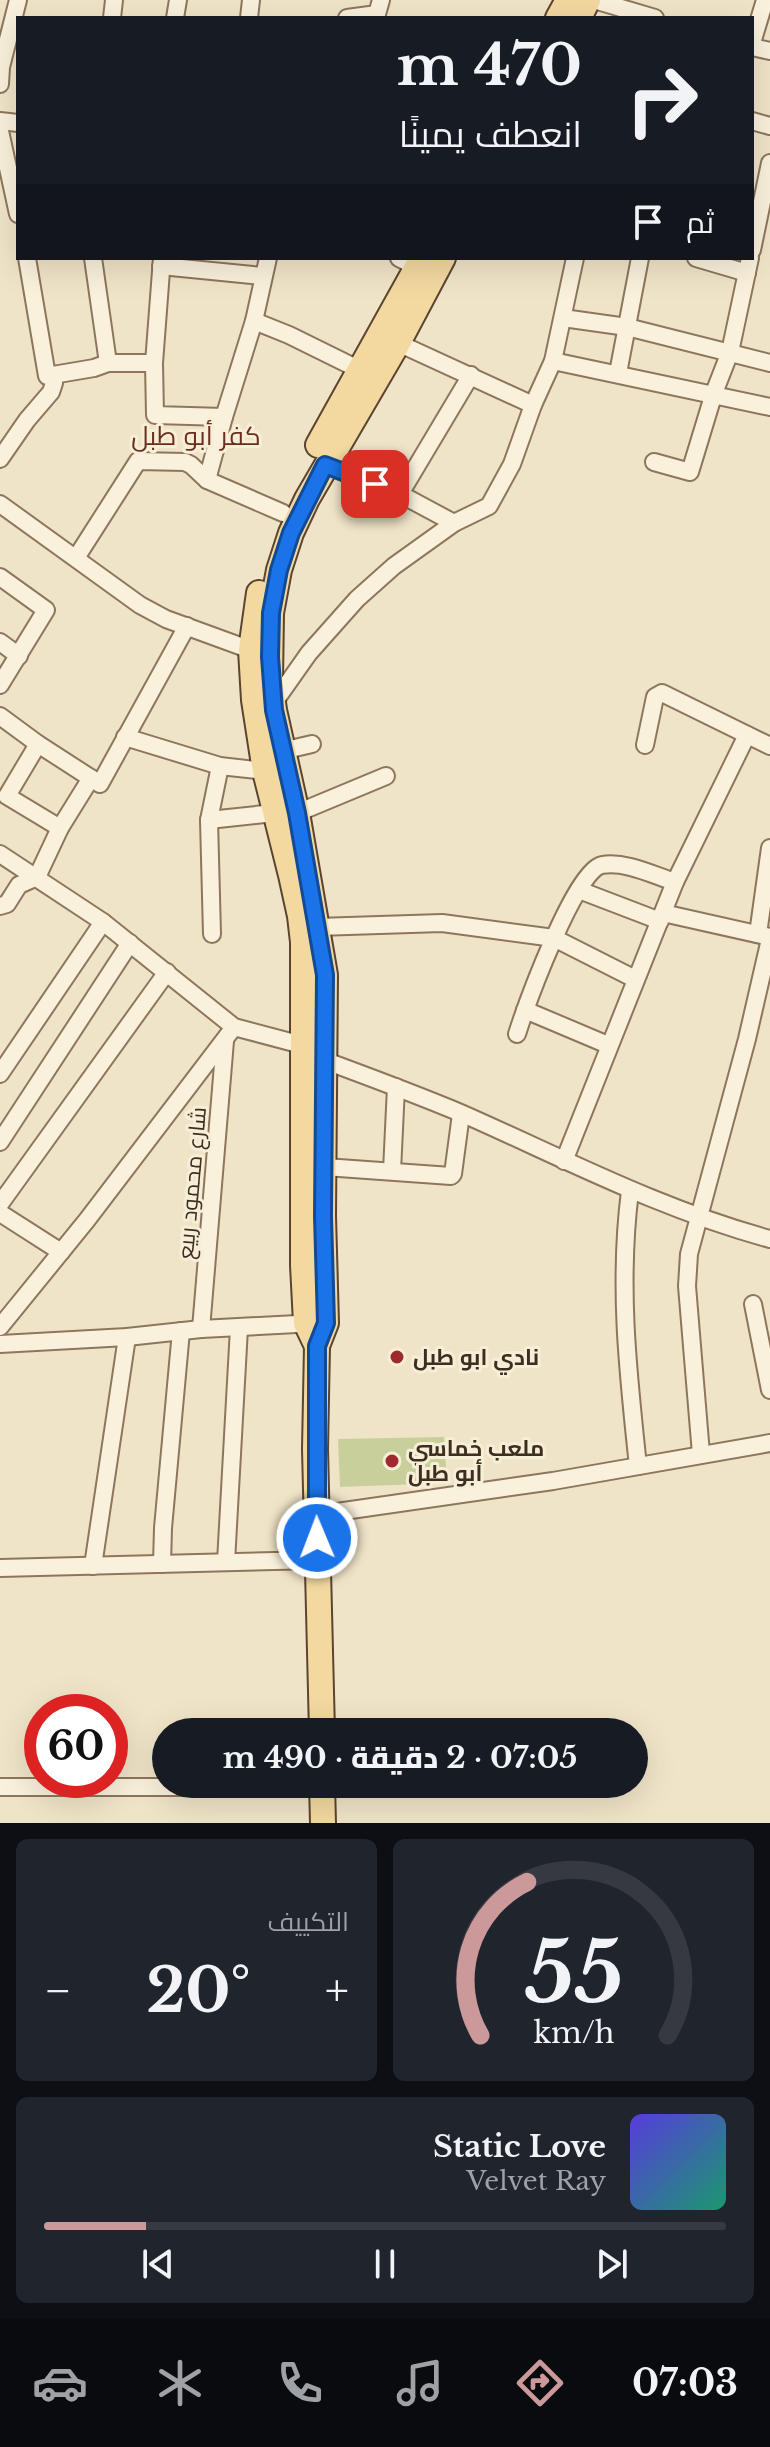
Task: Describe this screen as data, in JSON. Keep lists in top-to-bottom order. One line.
{"streets":{"street":["شارع محمود ربيع"]},"districts":["كفر أبو طبل"],"places":["نادي ابو طبل","ملعب خماسي أبو طبل"],"page":{"turn":["470 m","انعطف يمينًا"],"then":"ثم","limit":"60","trip":"07:05 · 2 دقيقة · 490 m","tile":"التكييف","heat":["−","20°","+"],"song":["Static Love","Velvet Ray"],"tabs":"07:03","gauge":["55","km/h"]}}
